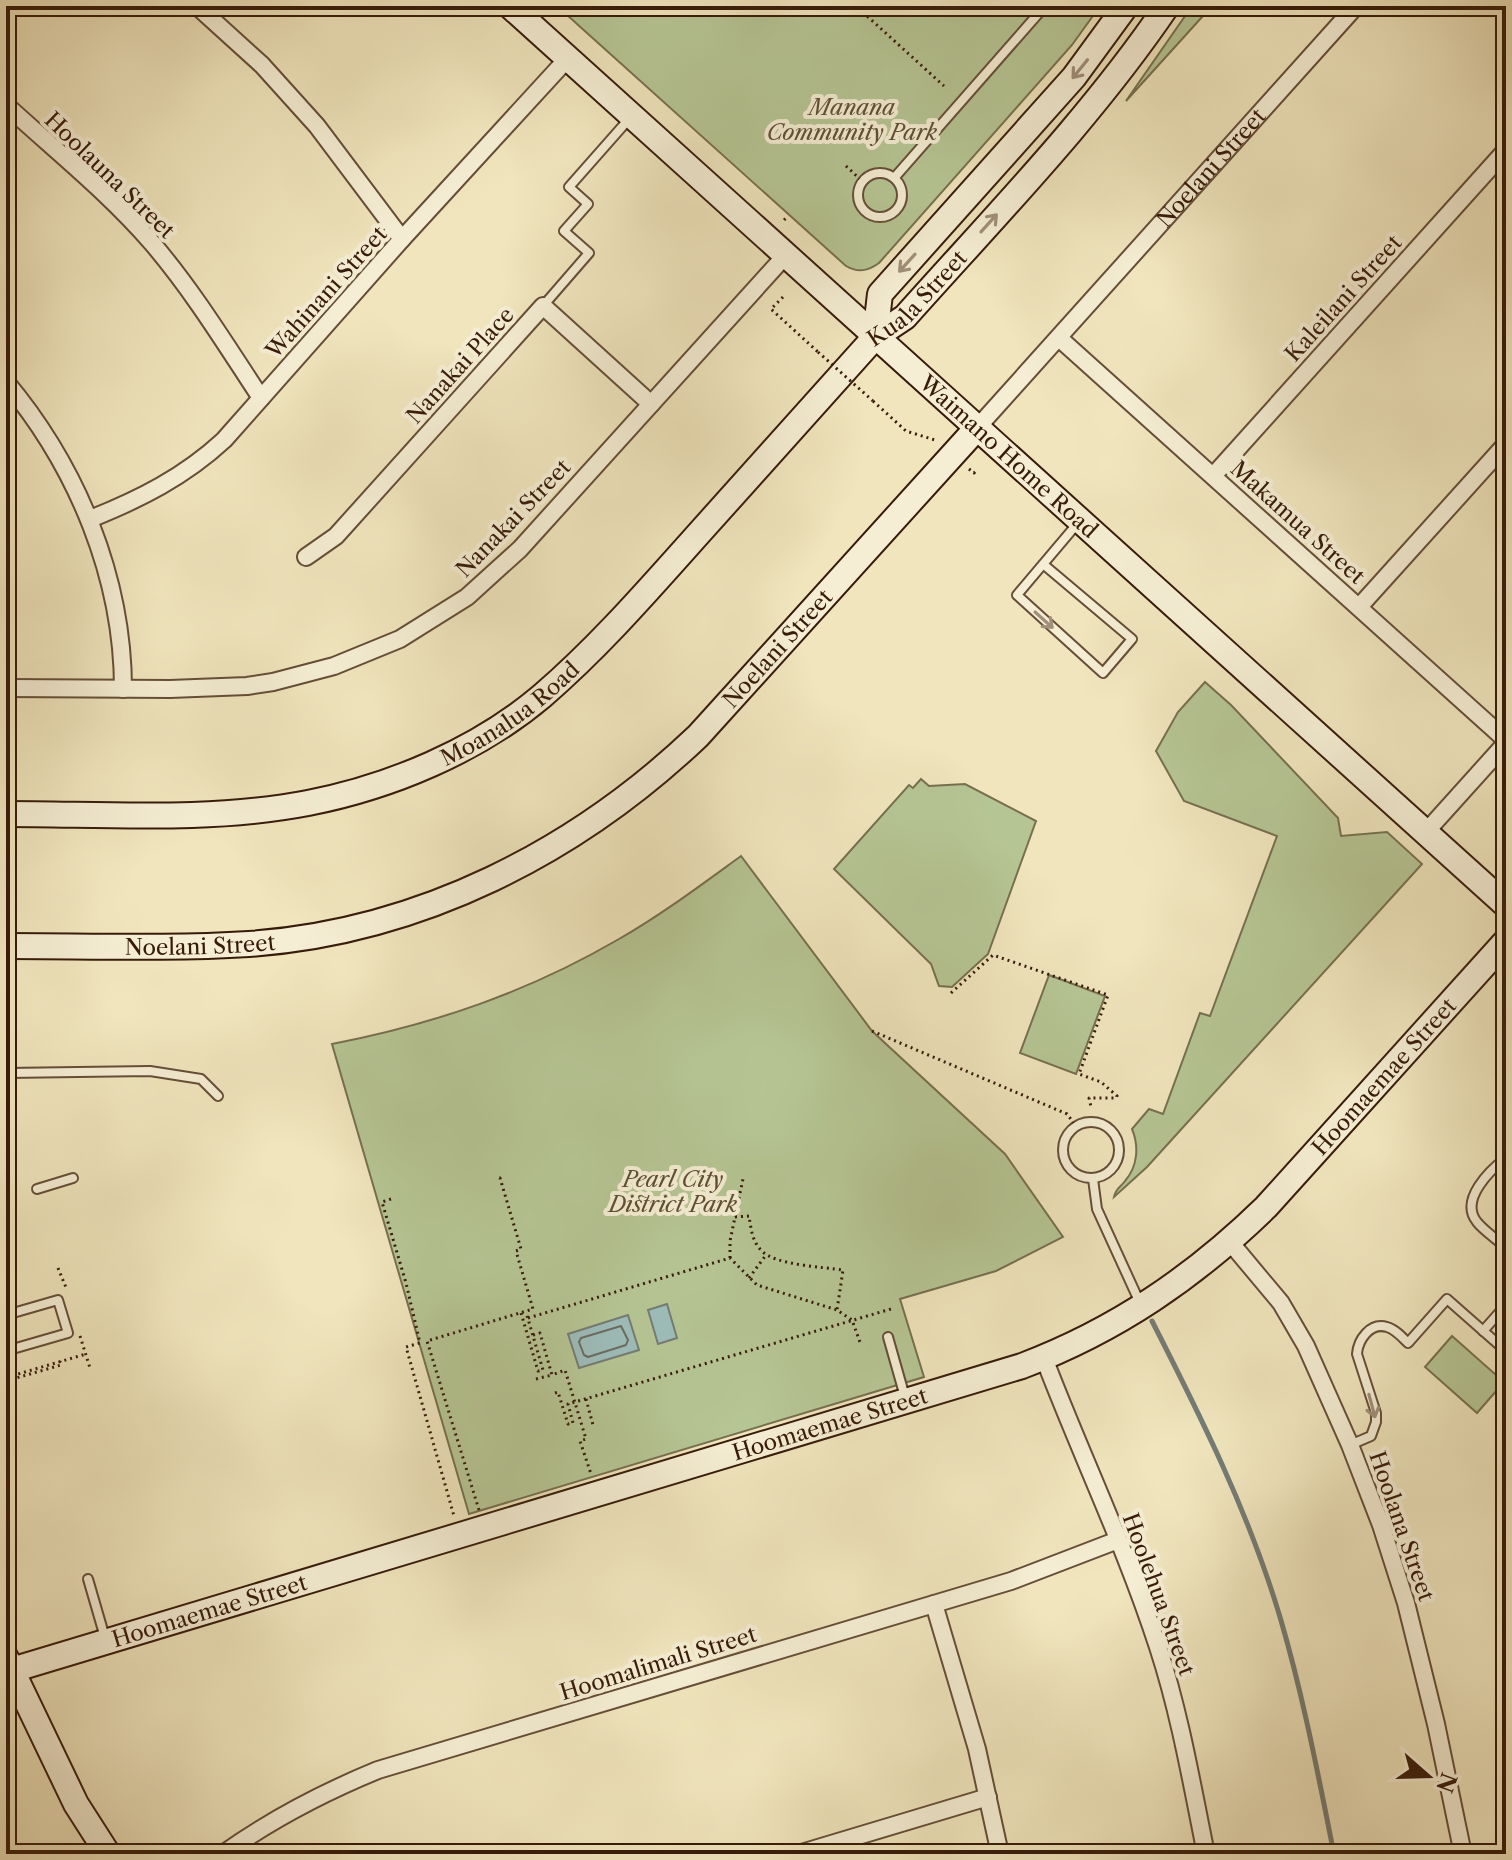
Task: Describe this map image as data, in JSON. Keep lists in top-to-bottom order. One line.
{"streets":{"main road":["Noelani Street","Kuala Street","Waimano Home Road","Moanalua Road","Hoomaemae Street"],"street":["Hoolauna Street","Wahinani Street","Kaleilani Street","Nanakai Place","Nanakai Street","Makamua Street","Hoolana Street","Hoolehua Street","Hoomalimali Street"]},"crossings":[["Noelani Street","Waimano Home Road"],["Noelani Street","Makamua Street"],["Hoolauna Street","Wahinani Street"],["Kuala Street","Waimano Home Road"],["Kuala Street","Moanalua Road"],["Wahinani Street","Waimano Home Road"],["Kaleilani Street","Makamua Street"],["Nanakai Place","Nanakai Street"],["Waimano Home Road","Nanakai Street"],["Waimano Home Road","Moanalua Road"],["Hoomaemae Street","Hoolana Street"],["Hoomaemae Street","Hoolehua Street"],["Hoolehua Street","Hoomalimali Street"]],"parks":["Manana Community Park","Pearl City District Park"],"north":"right"}
